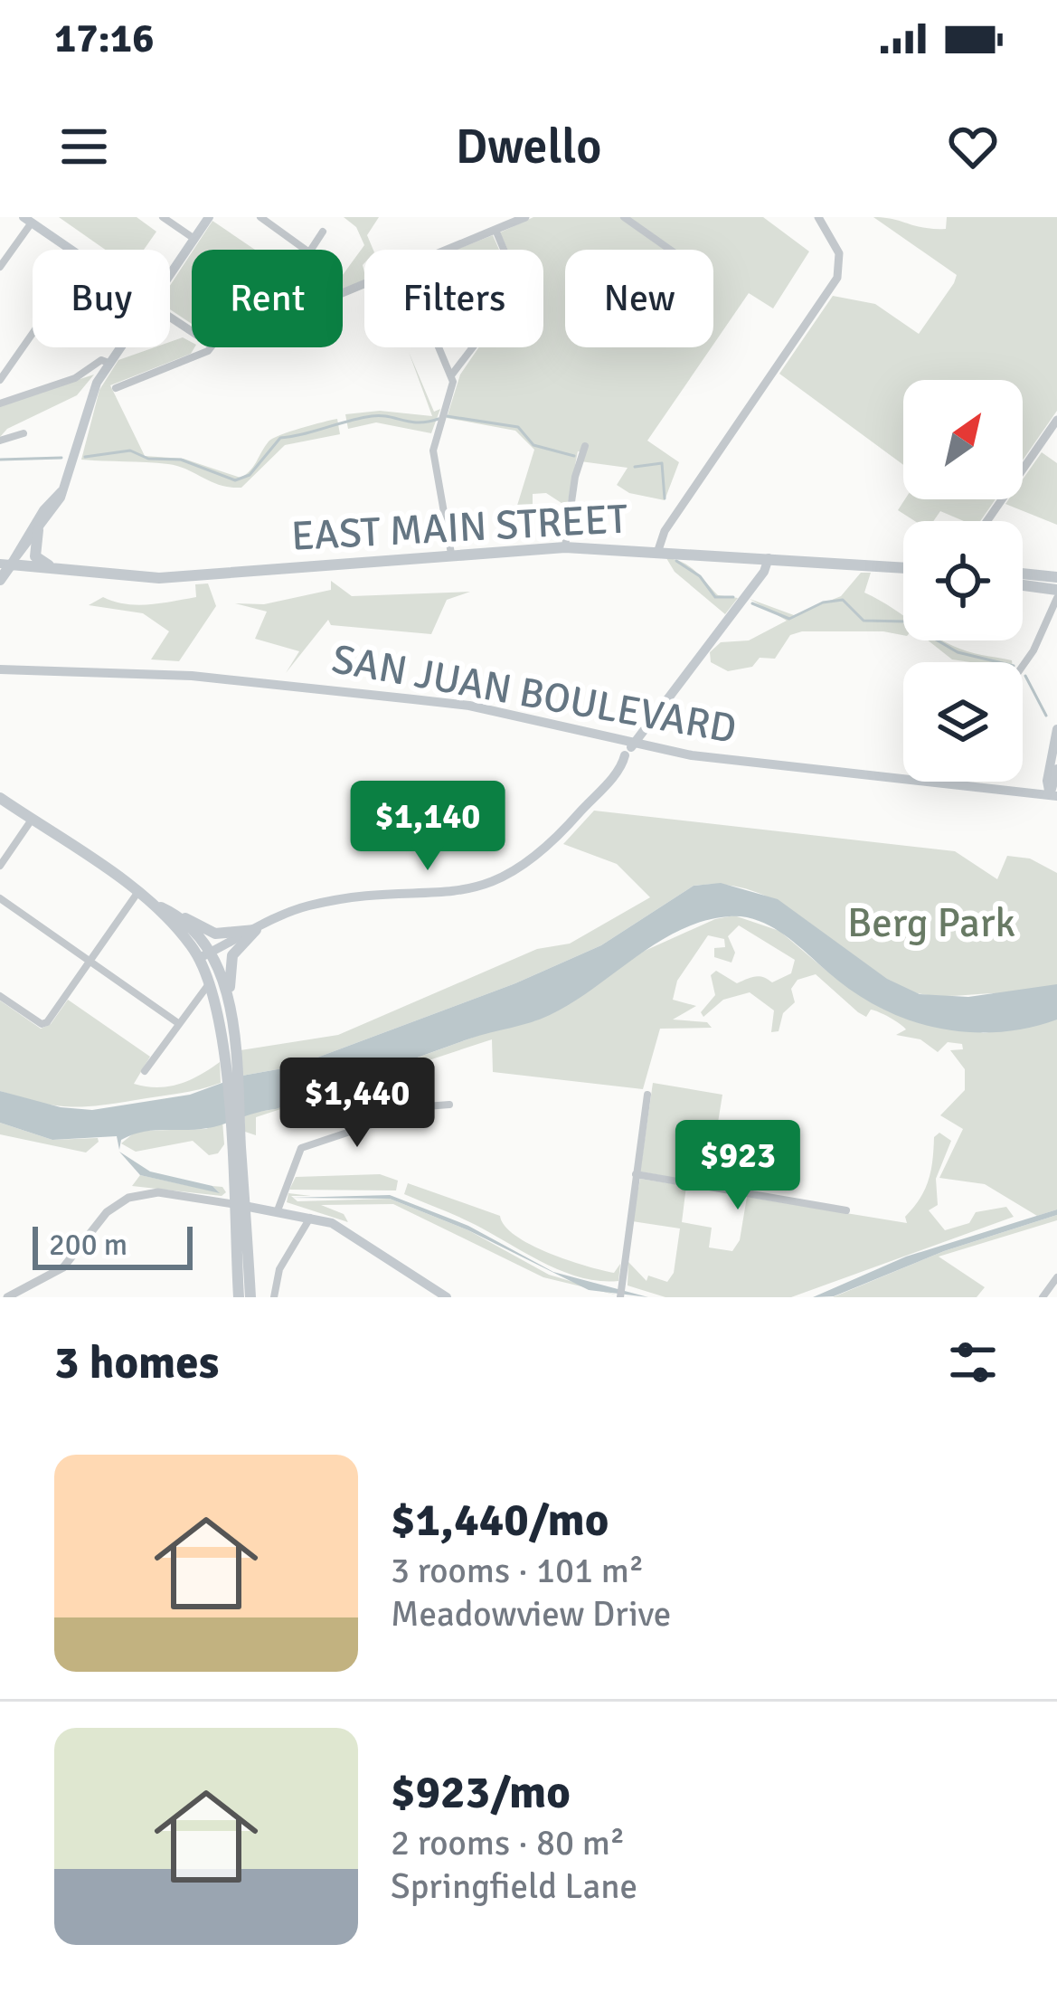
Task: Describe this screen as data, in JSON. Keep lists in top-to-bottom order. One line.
{"streets":{"main road":["EAST MAIN STREET","SAN JUAN BOULEVARD"]},"parks":["Berg Park"],"scale_bar":"200 m","north":"top right","page":{"status":"17:16","header":"Dwello","chip":["Buy","Rent","Filters","New"],"price":["$1,140","$1,440","$923"],"scale":"200 m","heading":"3 homes","list":[{"name":"$1,440/mo","note":"3 rooms · 101 m² · Meadowview Drive"},{"name":"$923/mo","note":"2 rooms · 80 m² · Springfield Lane"}]}}
